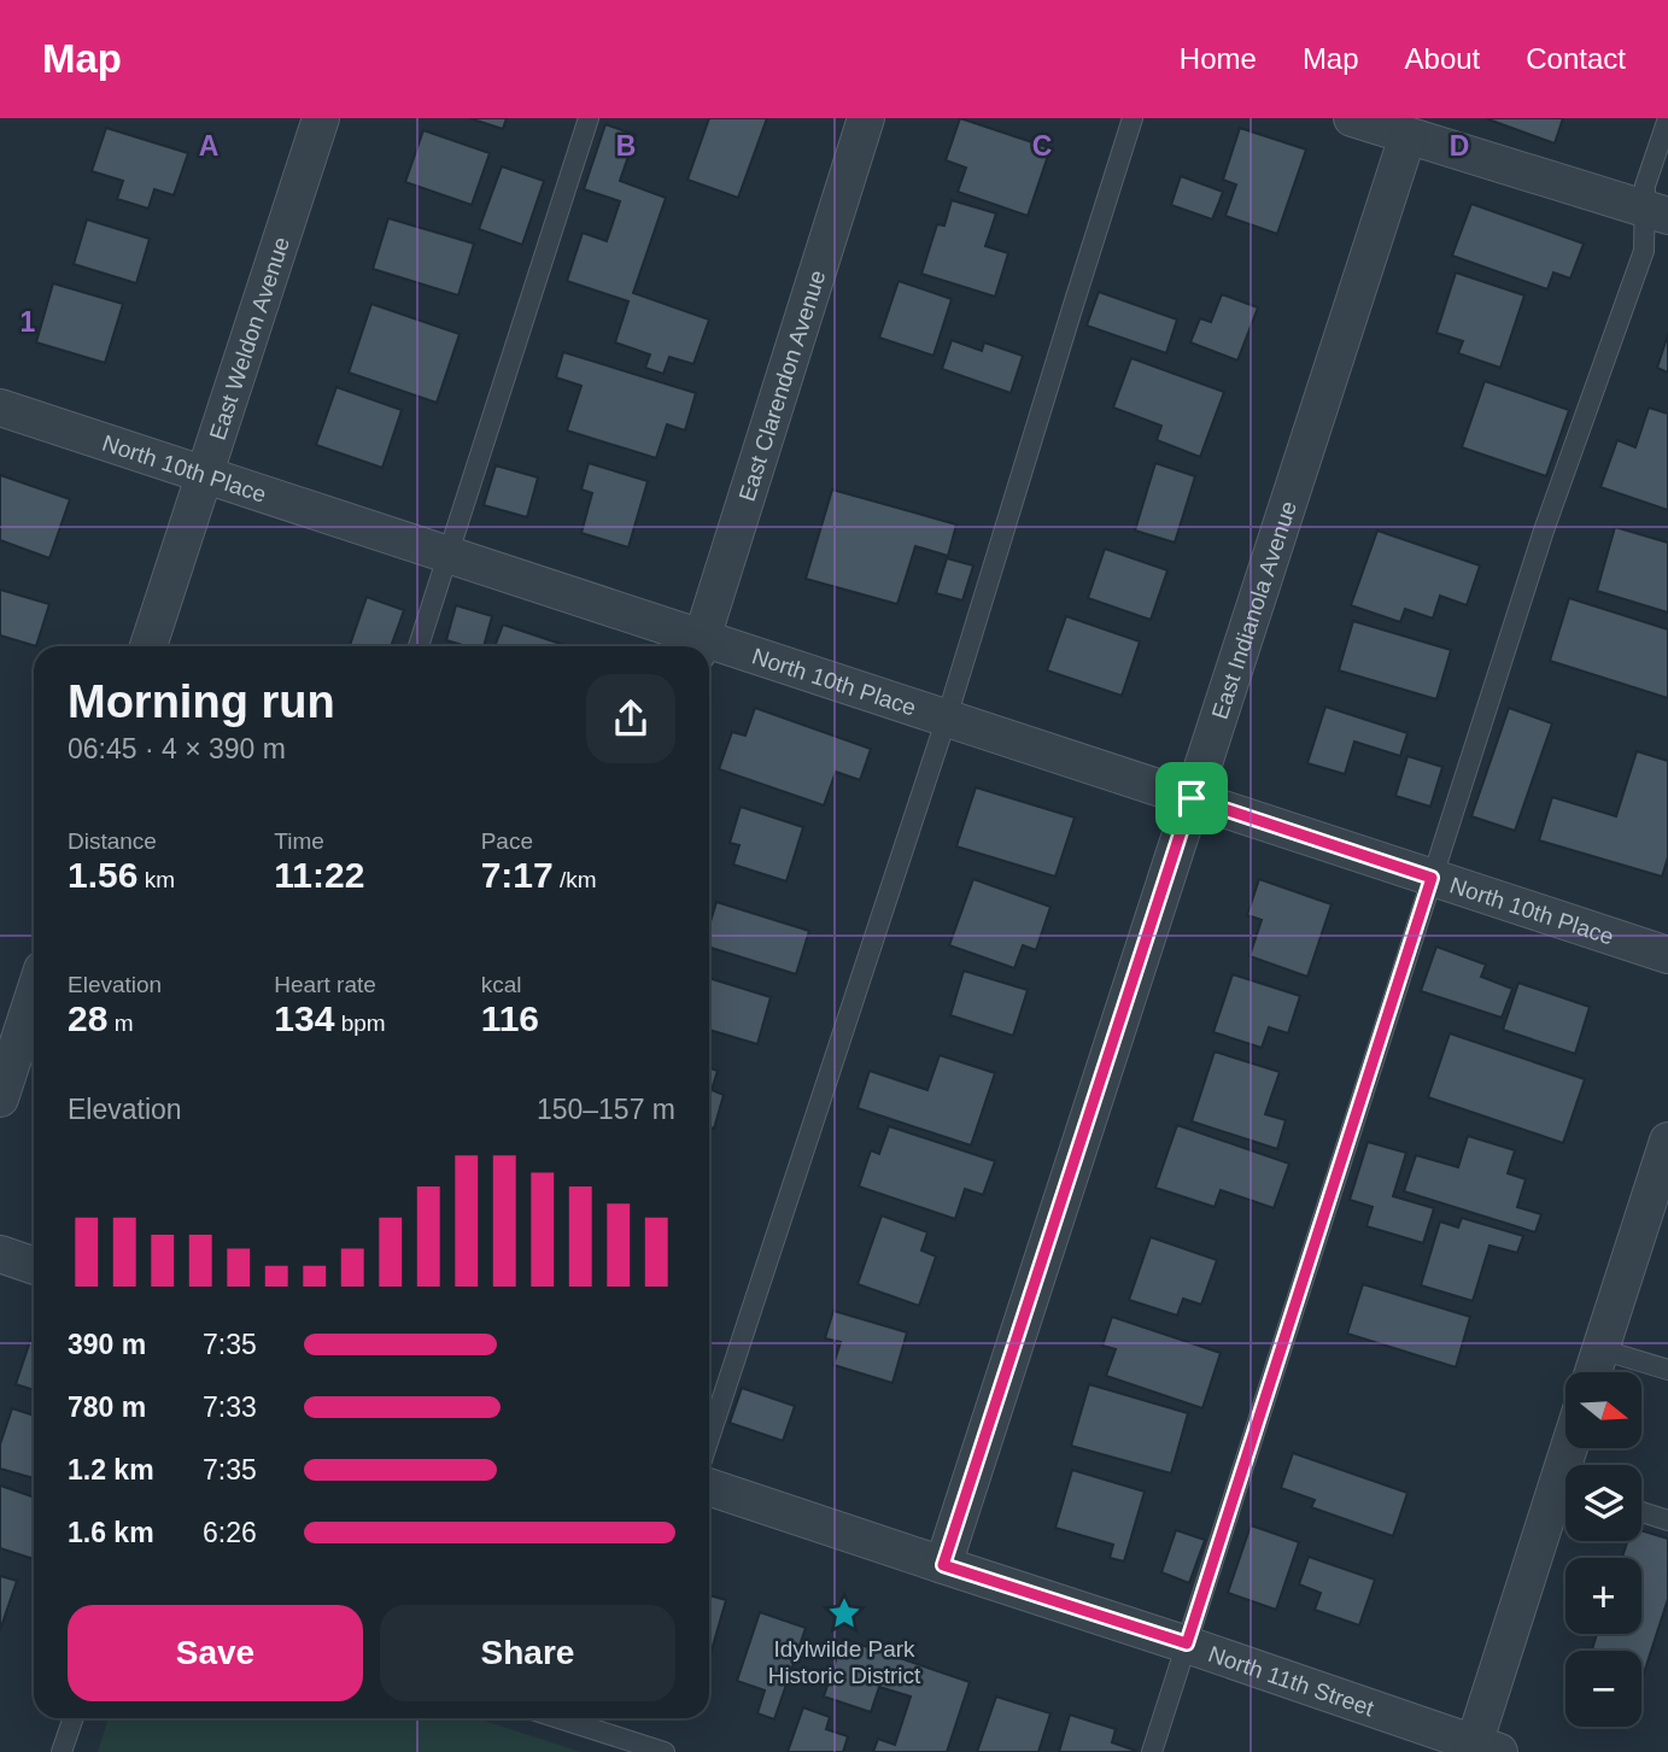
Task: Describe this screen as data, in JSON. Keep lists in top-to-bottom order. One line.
{"streets":{"street":["East Weldon Avenue","East Clarendon Avenue","North 10th Place","East Indianola Avenue","North 11th Street"]},"crossings":[["East Weldon Avenue","North 10th Place"],["East Clarendon Avenue","North 10th Place"],["North 10th Place","East Indianola Avenue"],["East Indianola Avenue","North 11th Street"]],"places":{"place":["Idylwilde Park Historic District"]},"north":"right","page":{"header":"Map","nav":["Home","Map","About","Contact"],"heading":["Morning run","06:45 · 4 × 390 m"],"stats":[["Distance","1.56 km"],["Time","11:22"],["Pace","7:17 /km"],["Elevation","28 m"],["Heart rate","134 bpm"],["kcal","116"]],"chart":["Elevation","150–157 m"],"list":[{"name":"390 m","note":"7:35"},{"name":"780 m","note":"7:33"},{"name":"1.2 km","note":"7:35"},{"name":"1.6 km","note":"6:26"}],"map_buttons":["+","−"],"buttons":["Save","Share"]},"grid":{"columns":["A","B","C","D"],"rows":["1"]}}
